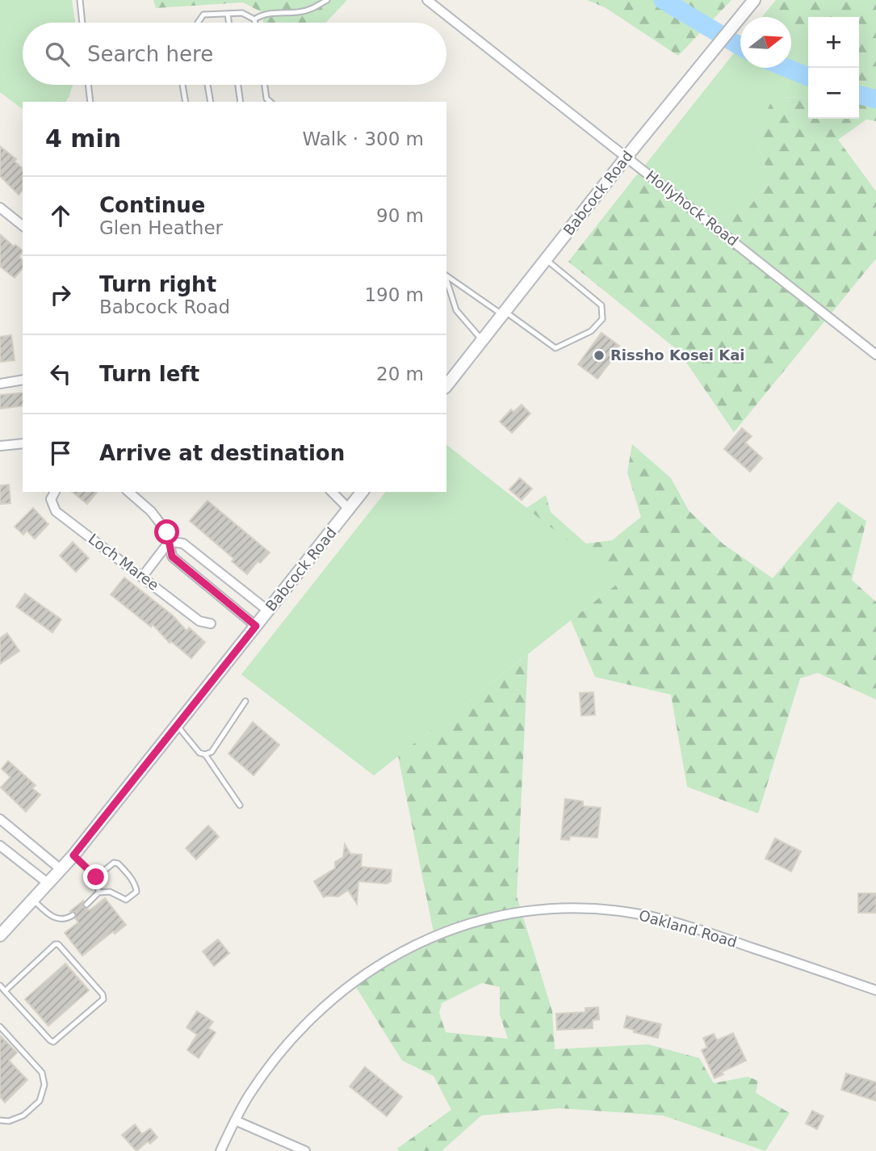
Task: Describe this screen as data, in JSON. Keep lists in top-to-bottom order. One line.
{"streets":{"main road":["Babcock Road"],"street":["Hollyhock Road","Loch Maree","Oakland Road"]},"crossings":[["Babcock Road","Hollyhock Road"]],"places":["Rissho Kosei Kai"],"north":"right","page":{"map_buttons":["+","−"],"search":"Search here","heading":["4 min","Walk · 300 m"],"list":[["Continue","Glen Heather","90 m"],["Turn right","Babcock Road","190 m"],["Turn left","20 m"],"Arrive at destination"]}}
